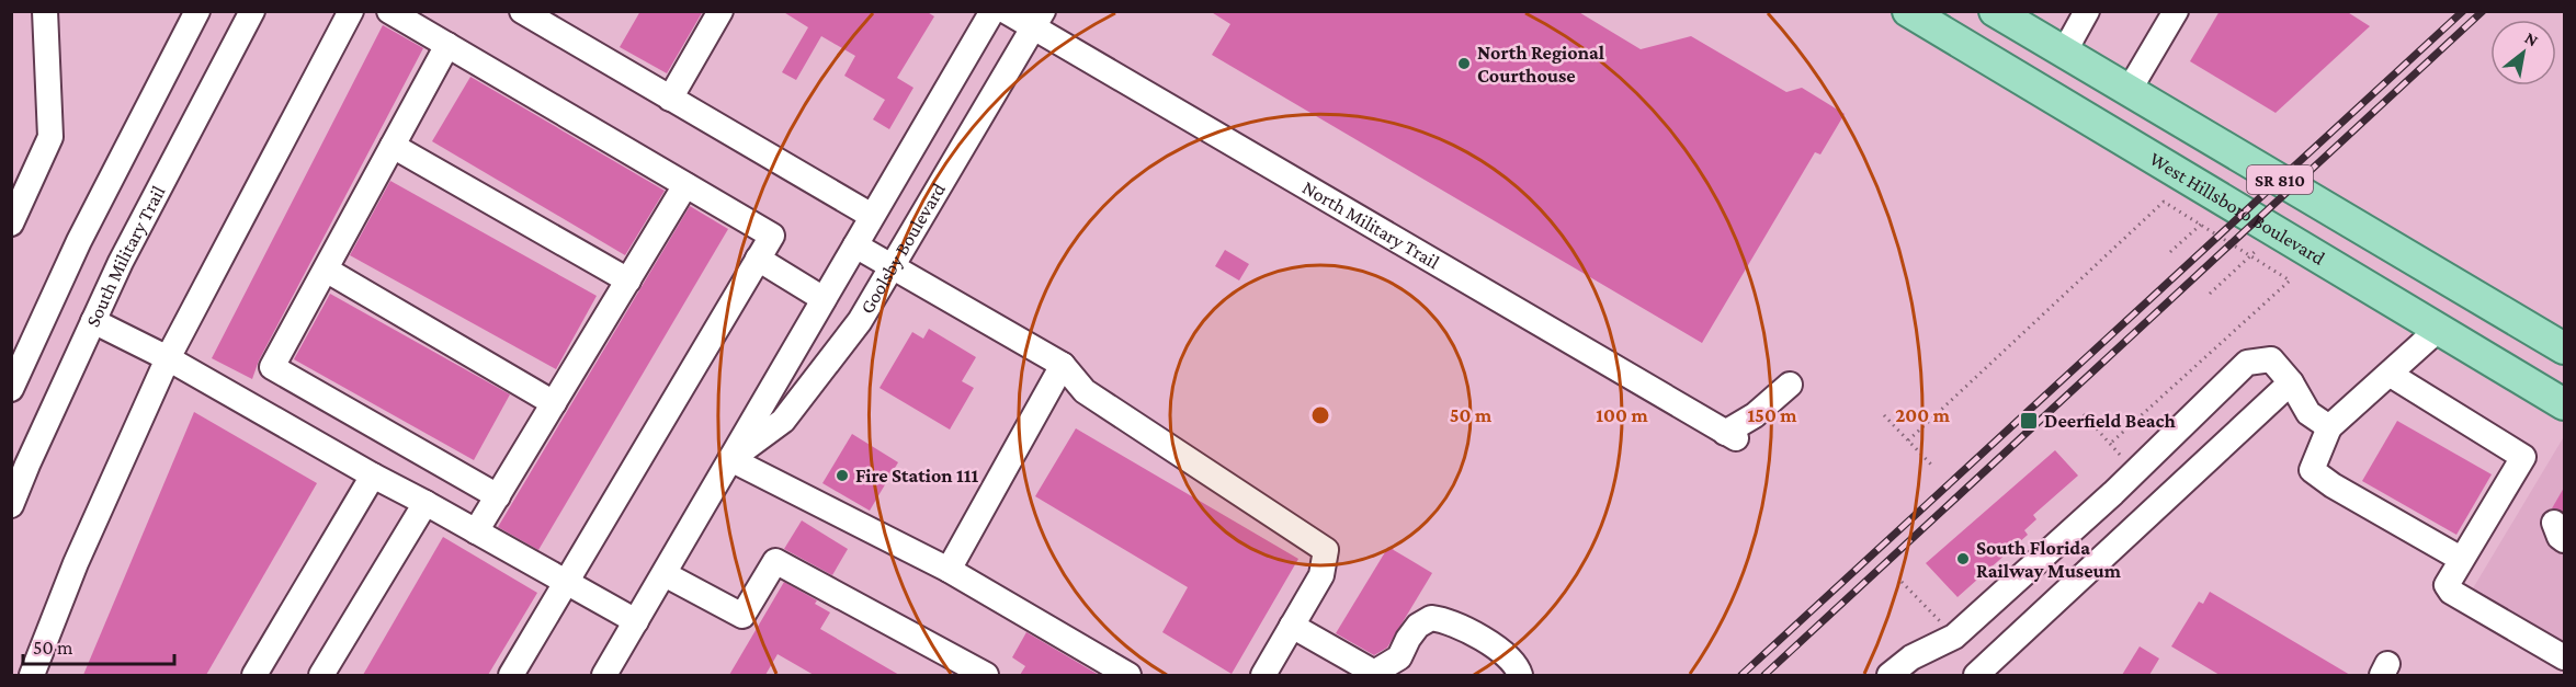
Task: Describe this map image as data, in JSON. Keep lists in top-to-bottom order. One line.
{"streets":{"main road":["SR 810","West Hillsboro Boulevard"],"street":["North Military Trail","Goolsby Boulevard","South Military Trail"]},"crossings":[["North Military Trail","Goolsby Boulevard"]],"places":{"other":["North Regional Courthouse","Fire Station 111","South Florida Railway Museum"],"transit":["Deerfield Beach"]},"scale_bar":"50 m","north":"top right","rings":["50 m","100 m","150 m","200 m"]}
